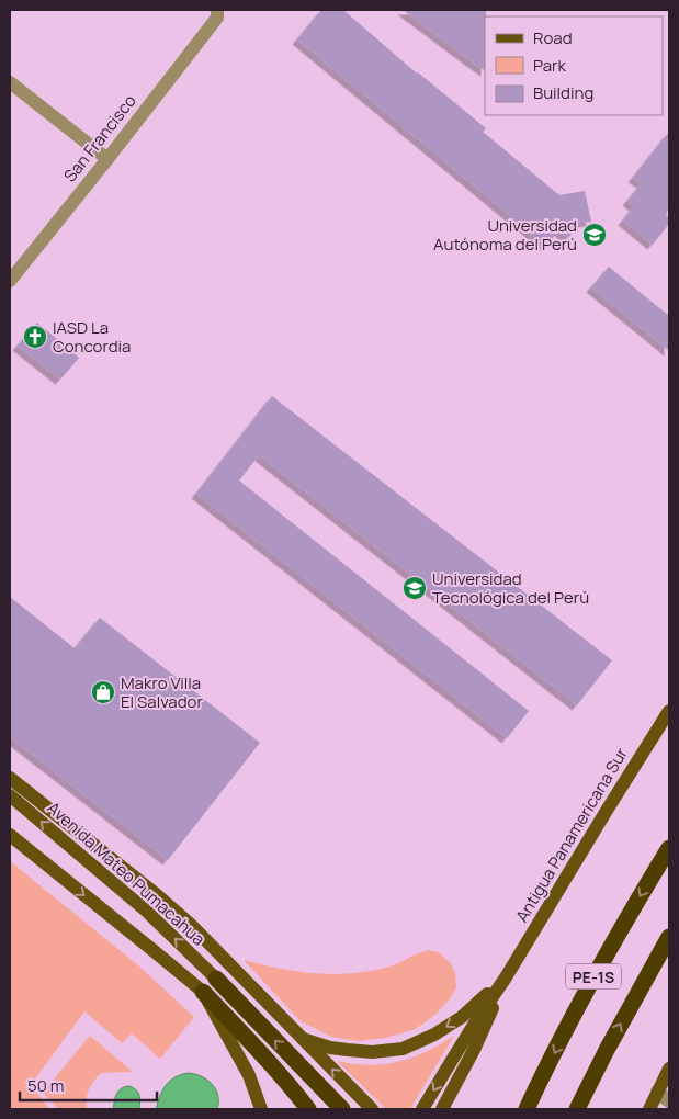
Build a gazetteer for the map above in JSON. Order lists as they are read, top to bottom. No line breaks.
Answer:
{"streets":{"highway":["PE-1S"],"main road":["Antigua Panamericana Sur","Avenida Mateo Pumacahua"],"street":["San Francisco"]},"places":{"school or university":["Universidad Autónoma del Perú","Universidad Tecnológica del Perú"],"church":["IASD La Concordia"],"shop":["Makro Villa El Salvador"]},"legend":["Road","Park","Building"],"scale_bar":"50 m"}
